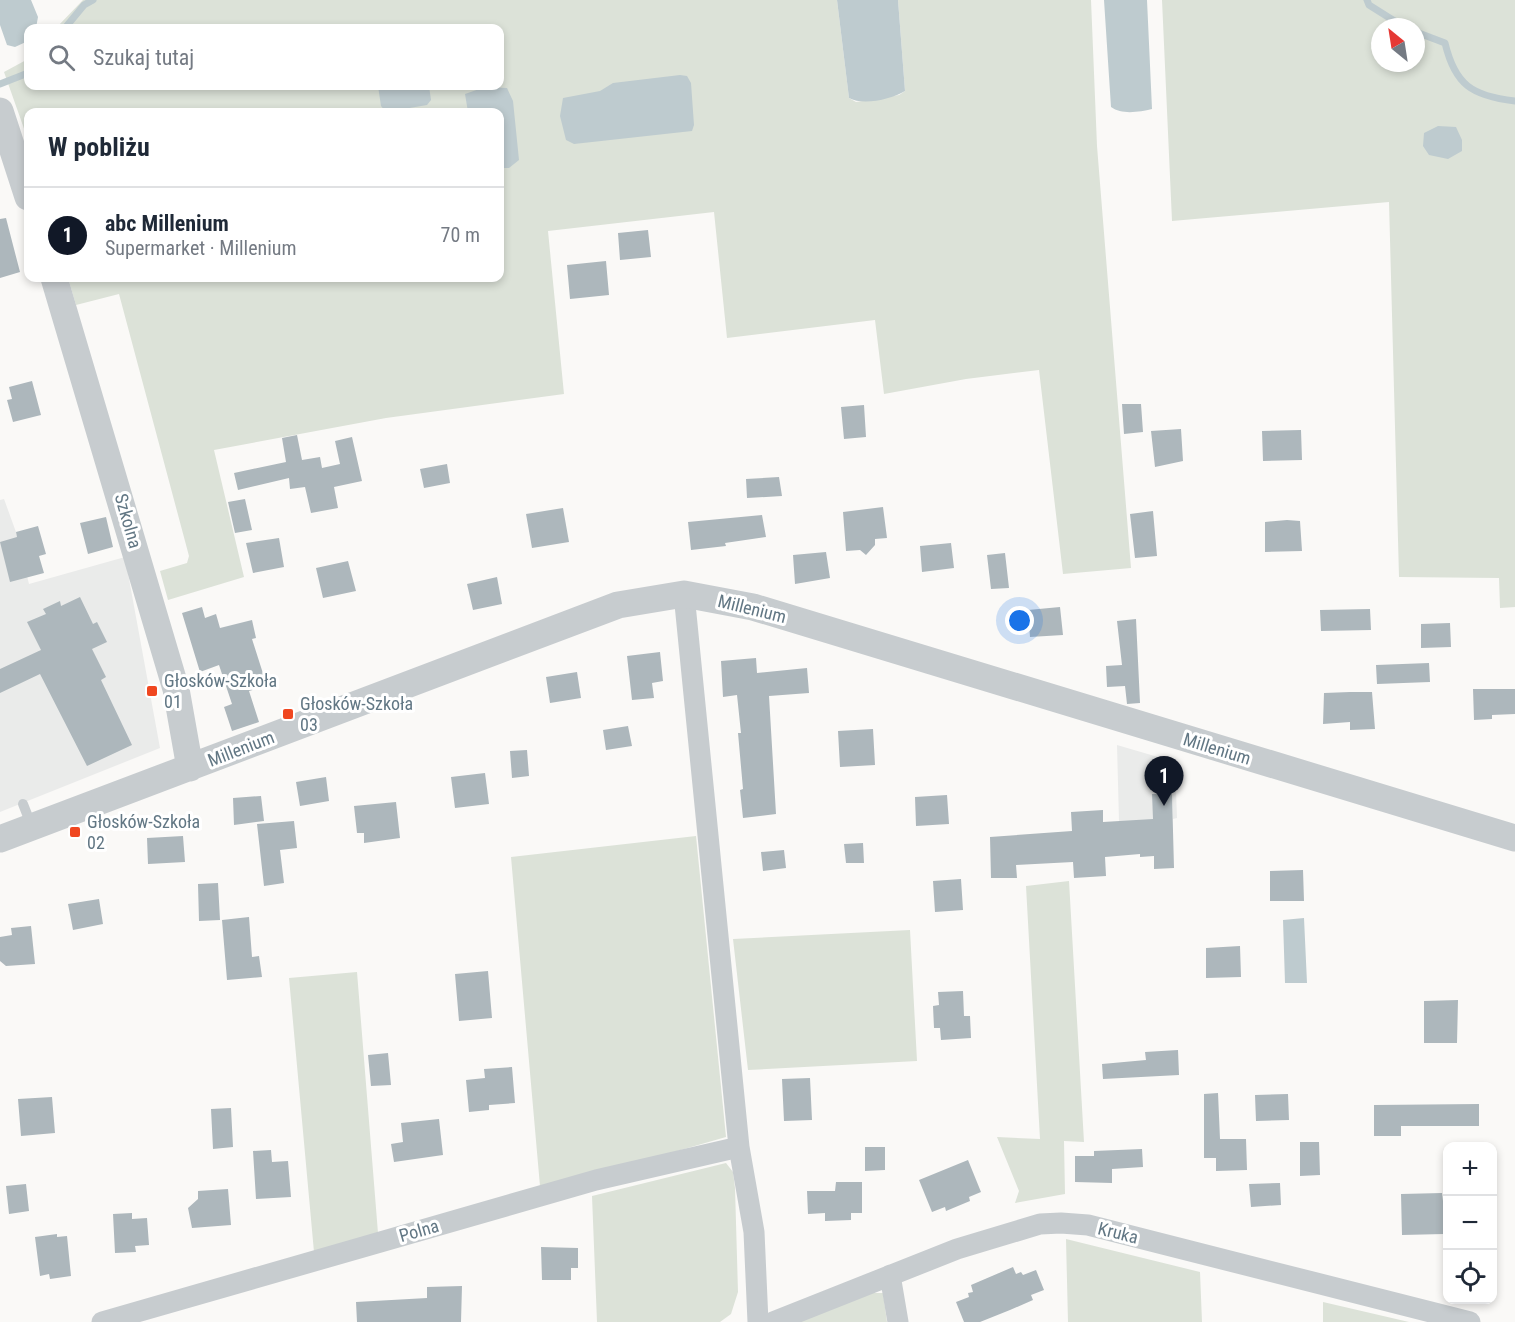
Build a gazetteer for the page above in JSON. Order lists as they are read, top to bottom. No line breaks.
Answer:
{"streets":{"street":["Szkolna","Millenium","Polna","Kruka"]},"crossings":[["Szkolna","Millenium"]],"places":{"transit":["Głosków-Szkoła 01","Głosków-Szkoła 03","Głosków-Szkoła 02"]},"north":"top left","page":{"search":"Szukaj tutaj","heading":"W pobliżu","list":[{"mark":"1","name":"abc Millenium","note":"Supermarket · Millenium","value":"70 m"}],"pins":"1","map_buttons":["+","−"]}}
